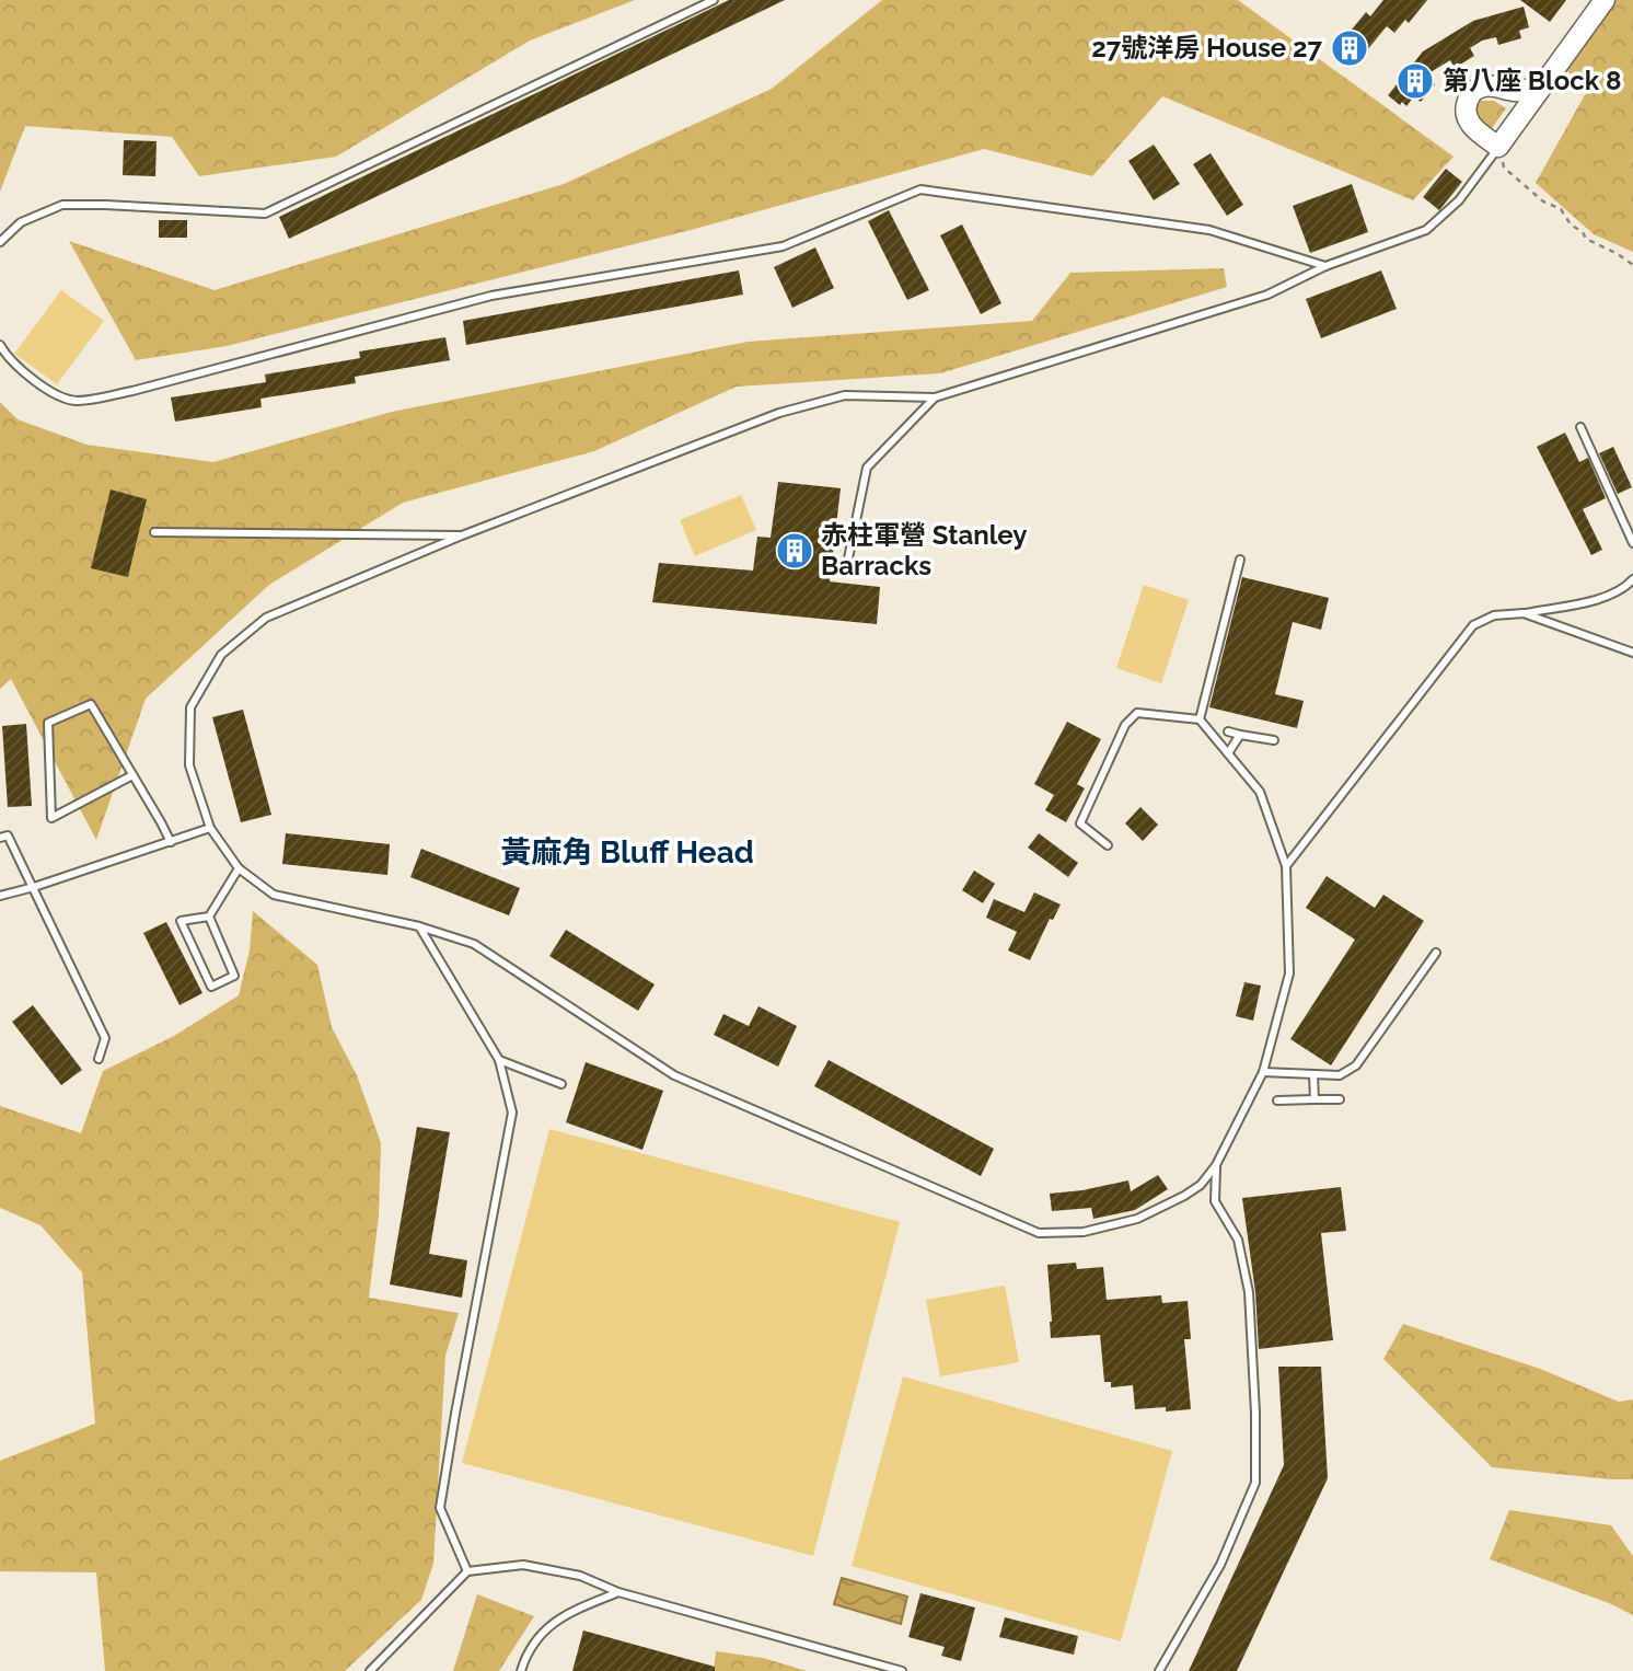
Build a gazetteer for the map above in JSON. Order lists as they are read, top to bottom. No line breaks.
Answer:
{"districts":["黃麻角 Bluff Head"],"places":{"building":["27號洋房 House 27","第八座 Block 8","赤柱軍營 Stanley Barracks"]}}
